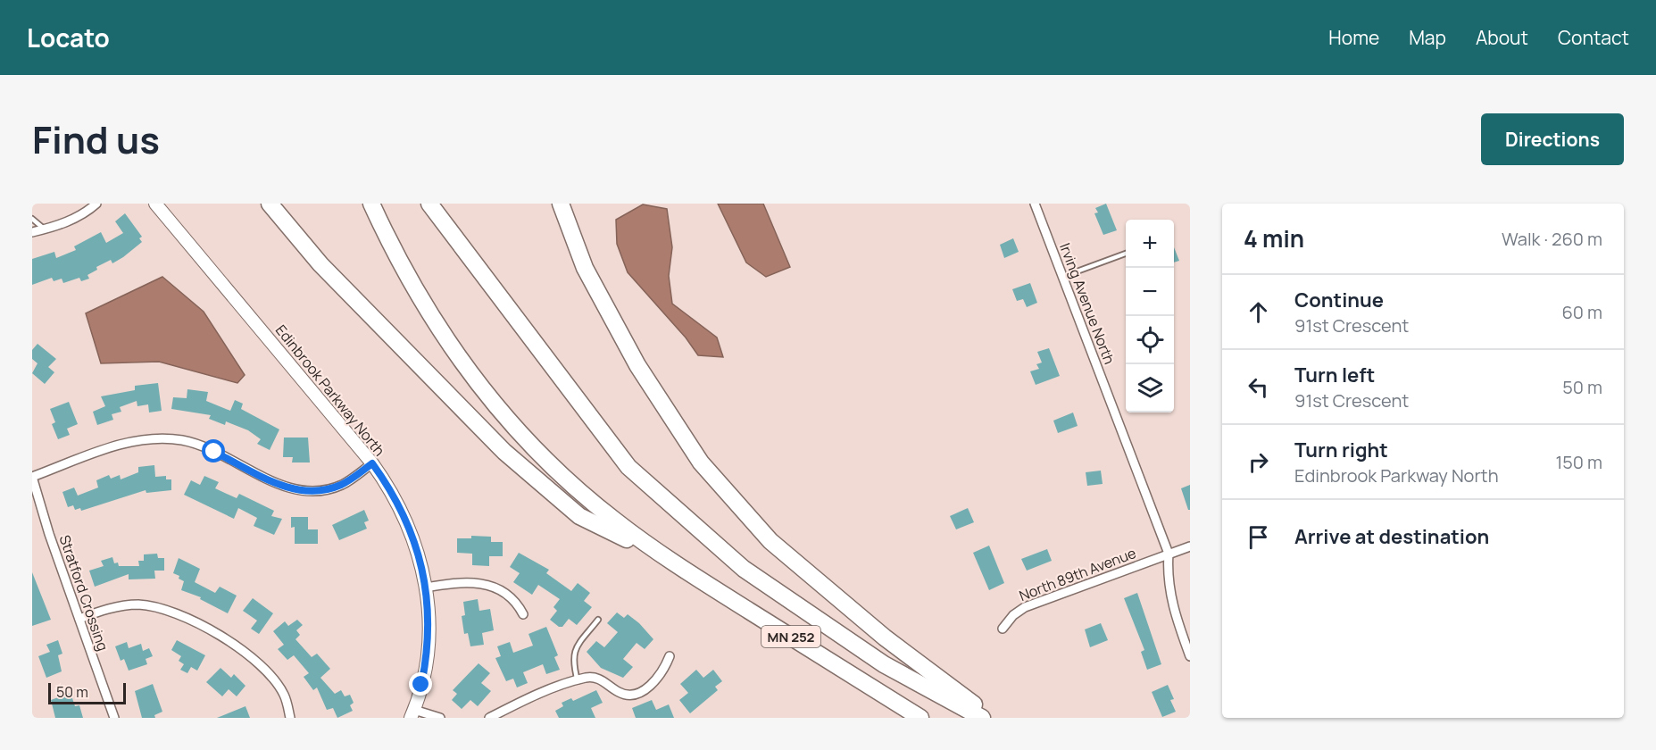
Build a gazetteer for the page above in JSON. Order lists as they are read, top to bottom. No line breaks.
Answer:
{"streets":{"highway":["MN 252"],"street":["Irving Avenue North","Edinbrook Parkway North","North 89th Avenue","Stratford Crossing"]},"crossings":[["Irving Avenue North","North 89th Avenue"]],"scale_bar":"50 m","page":{"header":"Locato","nav":["Home","Map","About","Contact"],"title":"Find us","buttons":"Directions","heading":["4 min","Walk · 260 m"],"map_buttons":["+","−"],"list":[["Continue","91st Crescent","60 m"],["Turn left","91st Crescent","50 m"],["Turn right","Edinbrook Parkway North","150 m"],"Arrive at destination"],"scale":"50 m"}}
